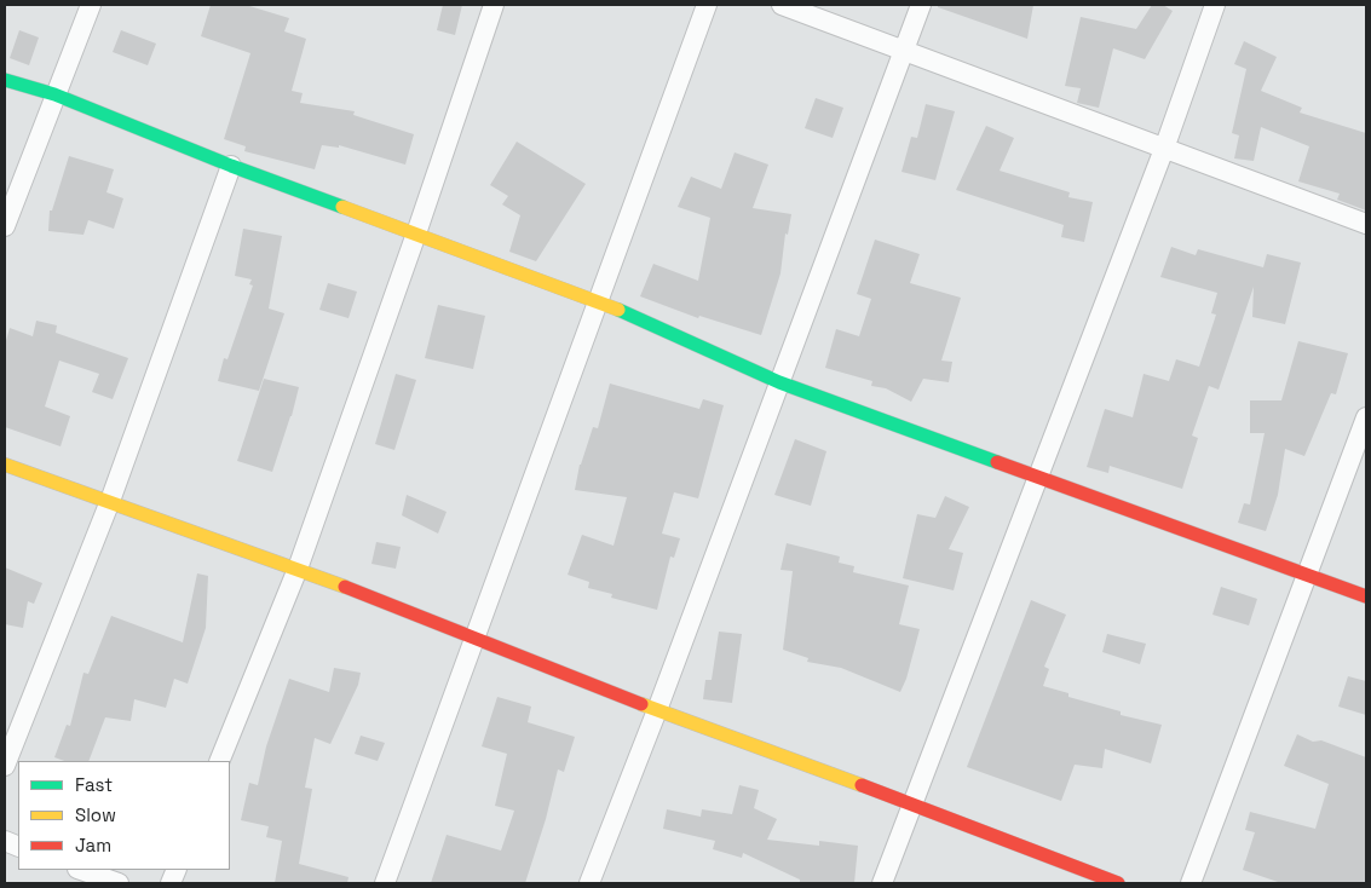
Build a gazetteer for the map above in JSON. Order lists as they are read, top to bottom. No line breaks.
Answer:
{"legend":["Fast","Slow","Jam"]}
